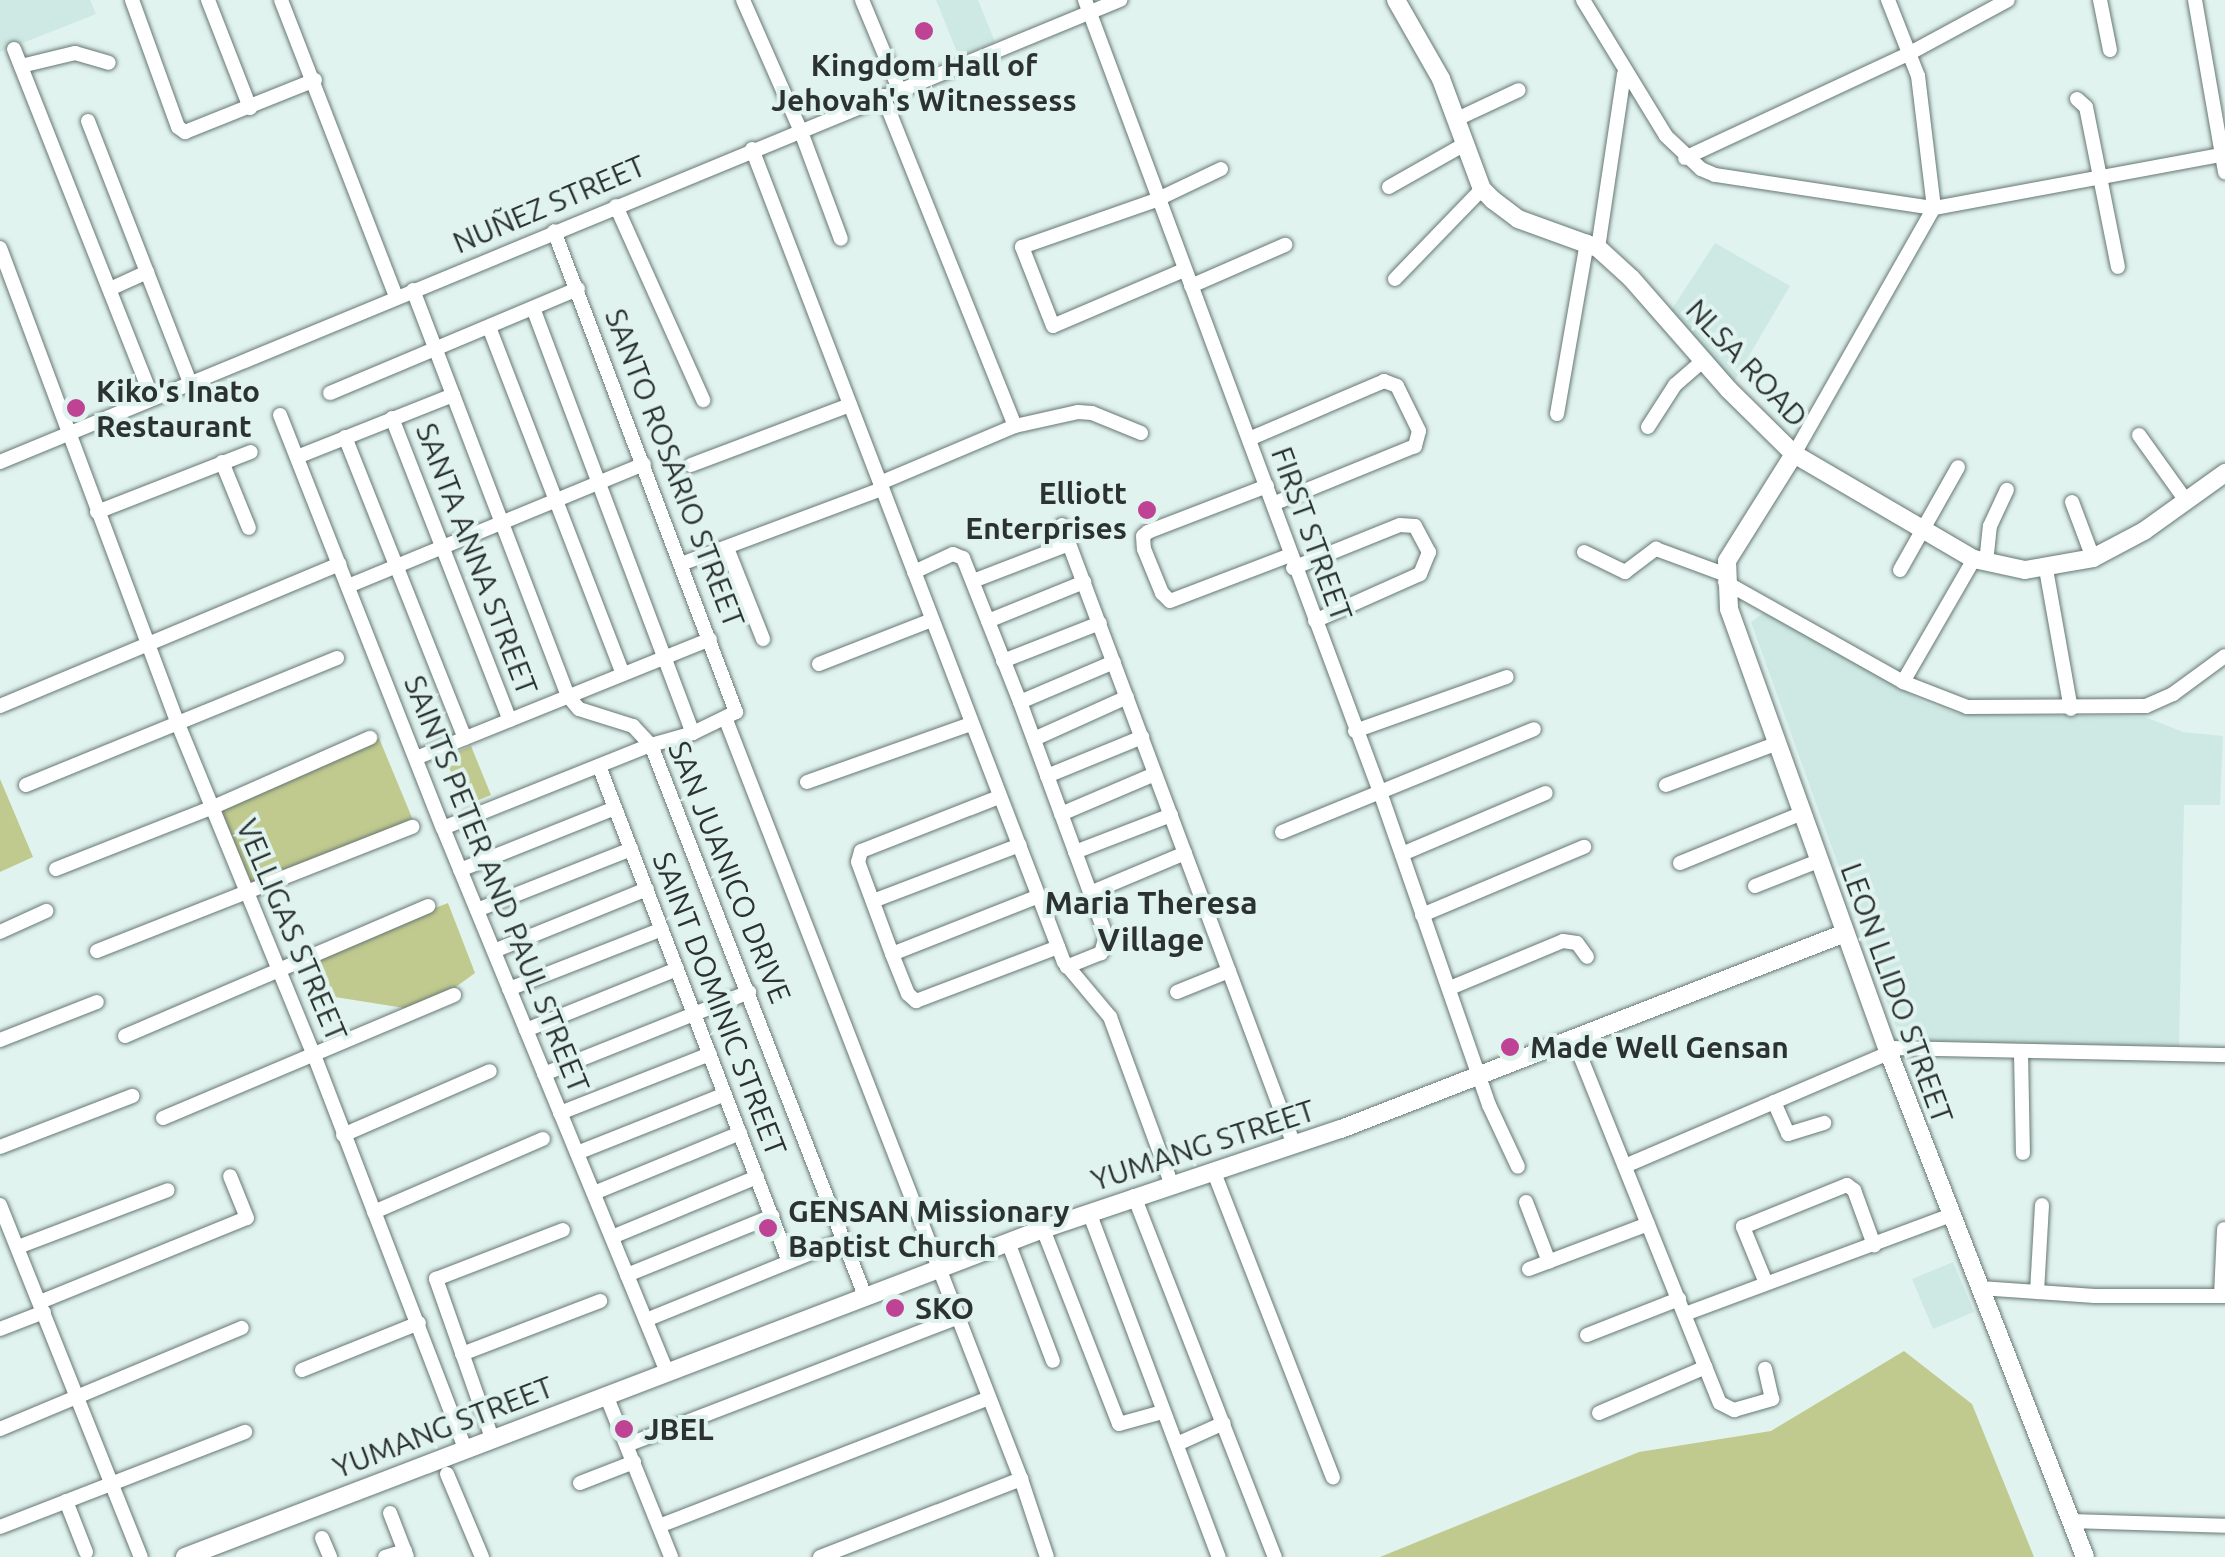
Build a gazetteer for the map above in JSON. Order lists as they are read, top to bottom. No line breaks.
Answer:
{"streets":{"main road":["NLSA ROAD","LEON LLIDO STREET","YUMANG STREET"],"street":["NUÑEZ STREET","SANTO ROSARIO STREET","FIRST STREET","SANTA ANNA STREET","SAN JUANICO DRIVE","SAINTS PETER AND PAUL STREET","VELLIGAS STREET","SAINT DOMINIC STREET"]},"crossings":[["NUÑEZ STREET","SANTO ROSARIO STREET"],["NUÑEZ STREET","FIRST STREET"],["NUÑEZ STREET","VELLIGAS STREET"],["FIRST STREET","YUMANG STREET"],["SAN JUANICO DRIVE","YUMANG STREET"],["SAINTS PETER AND PAUL STREET","YUMANG STREET"],["VELLIGAS STREET","YUMANG STREET"],["LEON LLIDO STREET","YUMANG STREET"]],"districts":["Maria Theresa Village"],"places":["Kingdom Hall of Jehovah's Witnessess","Kiko's Inato Restaurant","Elliott Enterprises","Made Well Gensan","GENSAN Missionary Baptist Church","SKO","JBEL"]}
